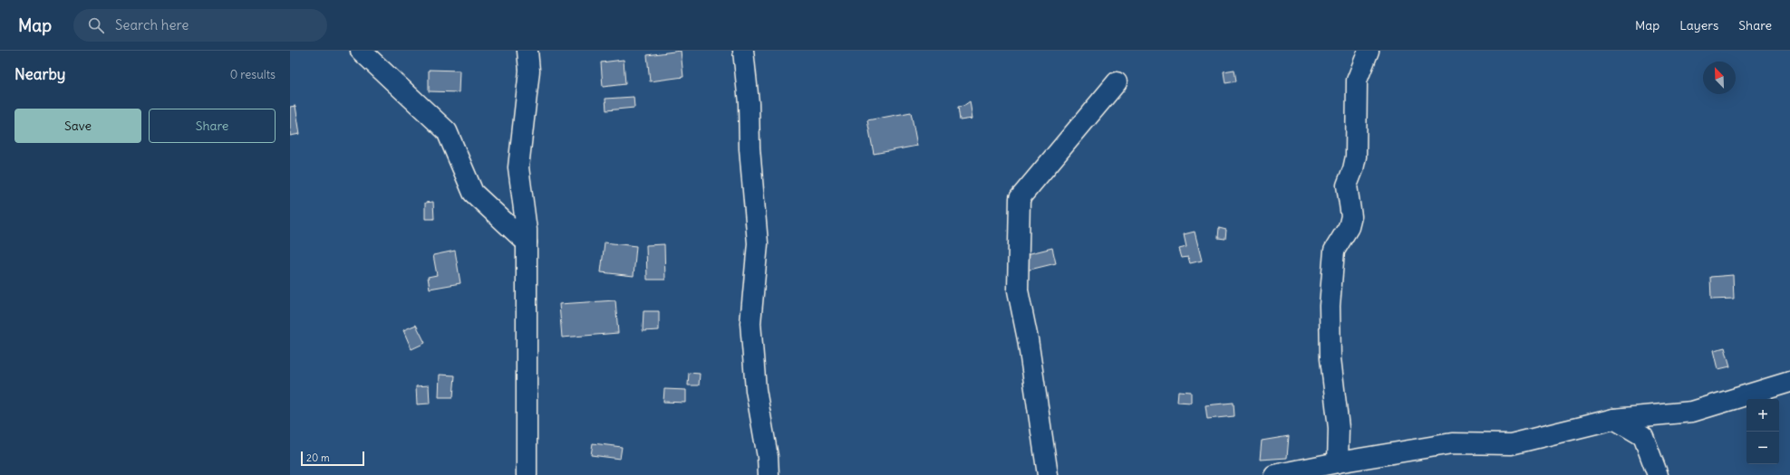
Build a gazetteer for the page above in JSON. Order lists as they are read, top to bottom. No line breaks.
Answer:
{"scale_bar":"20 m","north":"top left","page":{"header":"Map","search":"Search here","nav":["Map","Layers","Share"],"heading":["Nearby","0 results"],"buttons":["Save","Share"],"map_buttons":["+","−"],"scale":"20 m"}}
